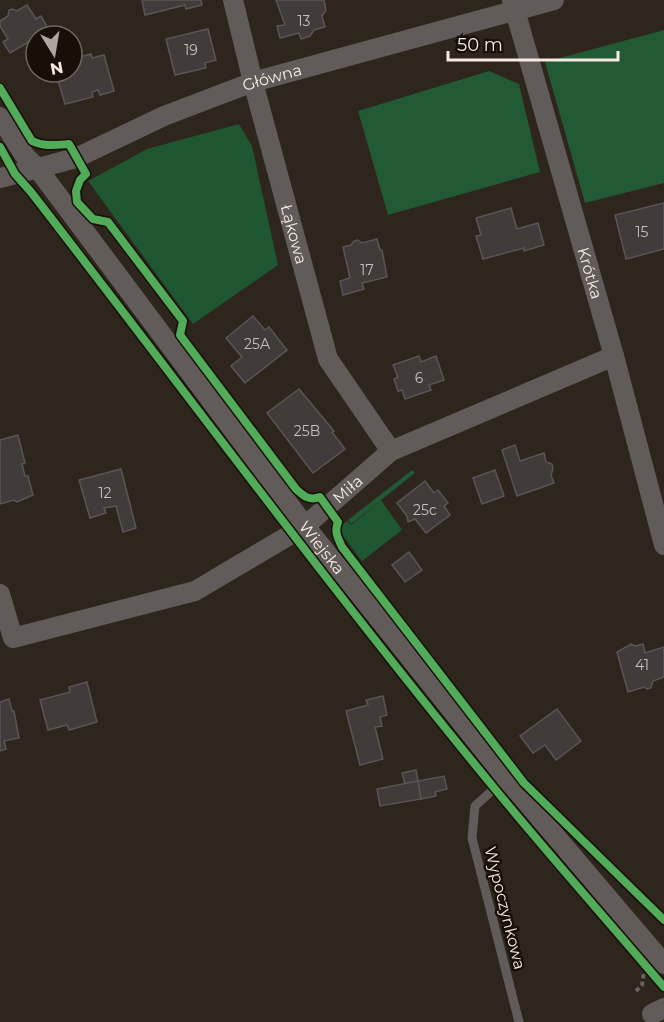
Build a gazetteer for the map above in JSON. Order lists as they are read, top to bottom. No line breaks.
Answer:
{"streets":{"street":["Główna","Łąkowa","Krótka","Miła","Wiejska"],"lane":["Wypoczynkowa"]},"crossings":[["Główna","Łąkowa"],["Główna","Krótka"],["Główna","Wiejska"],["Łąkowa","Miła"],["Krótka","Miła"],["Miła","Wiejska"],["Wiejska","Wypoczynkowa"]],"house_numbers":["13","19","15","17","25A","6","25B","12","25c","41"],"scale_bar":"50 m","north":"bottom"}
